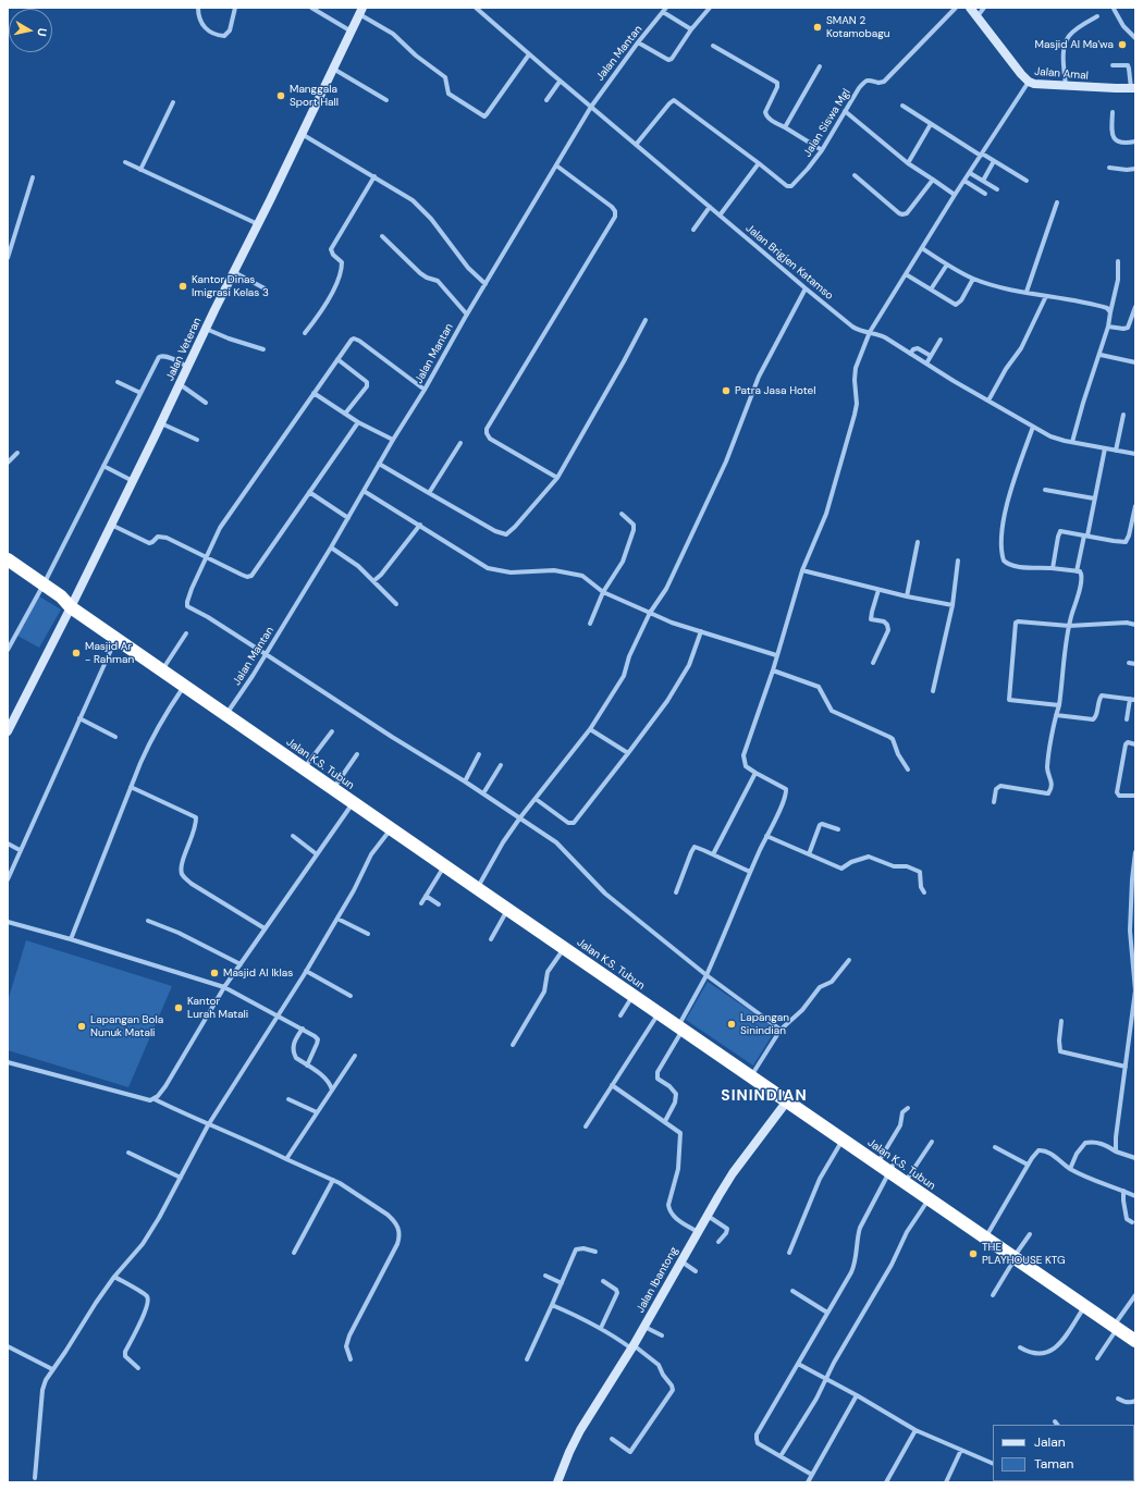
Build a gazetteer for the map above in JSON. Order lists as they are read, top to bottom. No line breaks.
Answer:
{"streets":{"highway":["Jalan K.S. Tubun"],"street":["Jalan Mantan","Jalan Amal","Jalan Siswa Mgl","Jalan Brigjen Katamso","Jalan Veteran","Jalan Ibantong"]},"crossings":[["Jalan Mantan","Jalan Brigjen Katamso"],["Jalan Mantan","Jalan K.S. Tubun"],["Jalan Veteran","Jalan K.S. Tubun"],["Jalan K.S. Tubun","Jalan Ibantong"]],"districts":["SININDIAN"],"places":["SMAN 2 Kotamobagu","Masjid Al Ma'wa","Manggala Sport Hall","Kantor Dinas Imigrasi Kelas 3","Patra Jasa Hotel","Masjid Ar - Rahman","Masjid Al Iklas","Kantor Lurah Matali","Lapangan Sinindian","Lapangan Bola Nunuk Matali","THE PLAYHOUSE KTG"],"legend":["Jalan","Taman"],"north":"right"}
